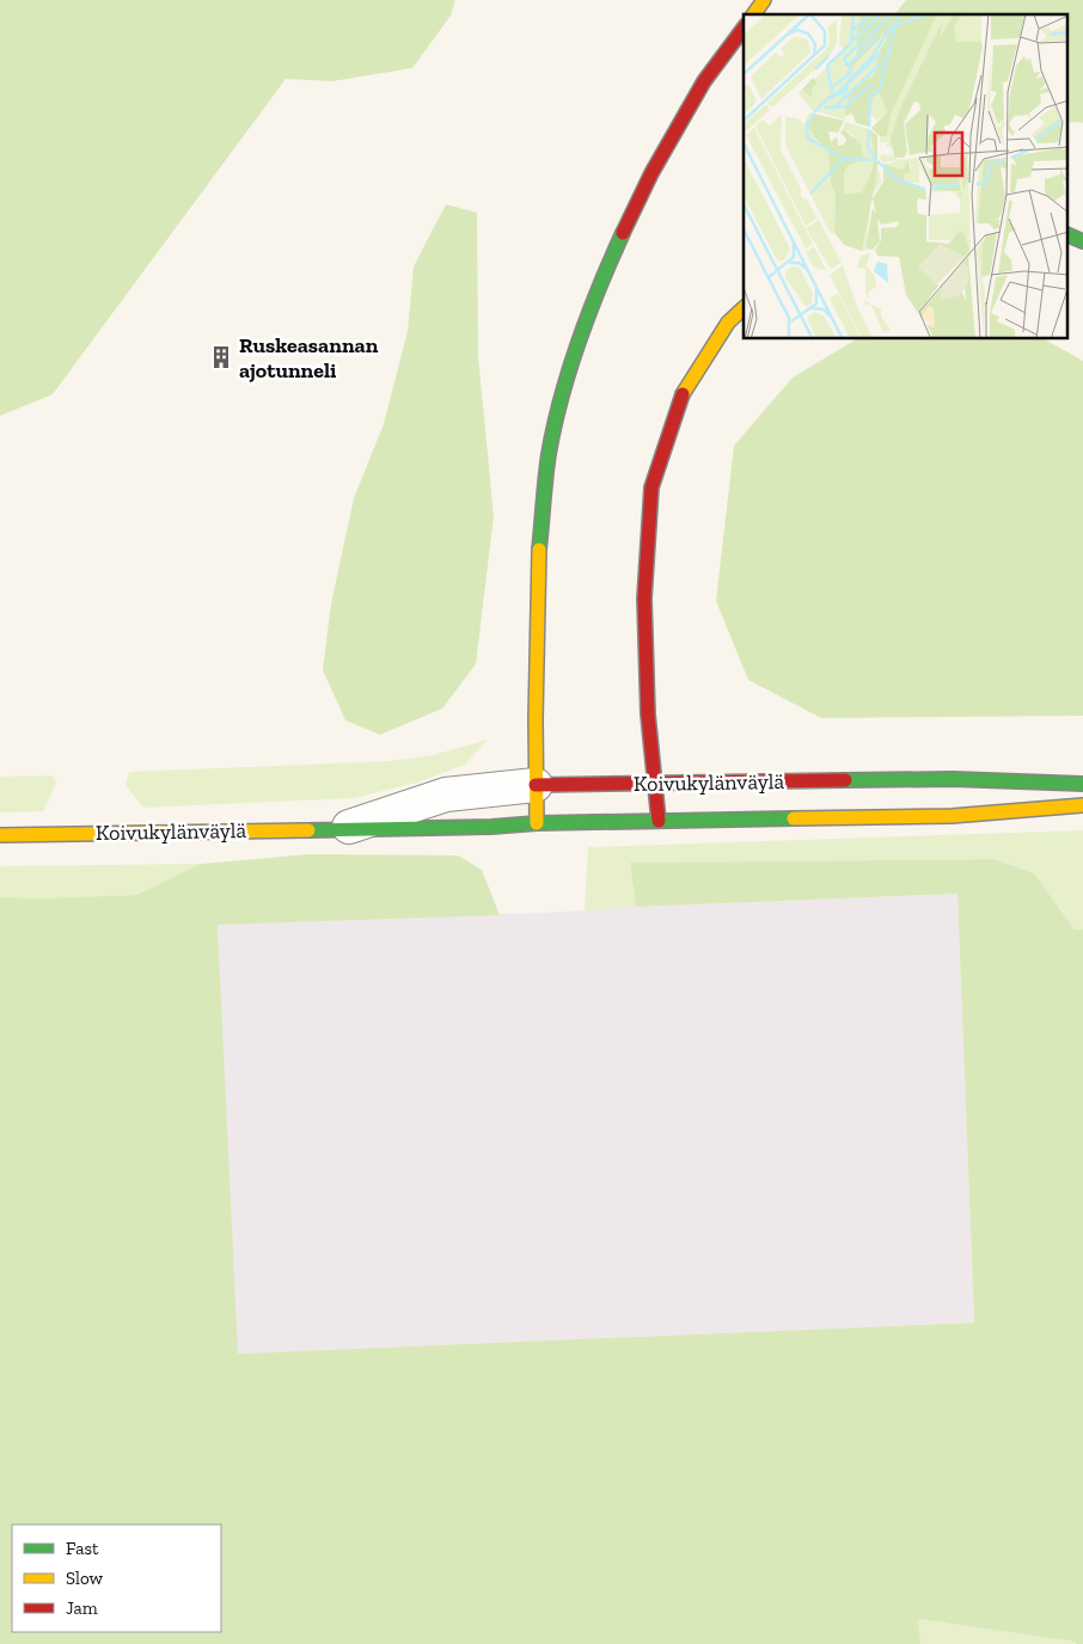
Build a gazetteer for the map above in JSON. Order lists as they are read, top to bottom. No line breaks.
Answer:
{"streets":{"main road":["Koivukylänväylä"]},"places":{"building":["Ruskeasannan ajotunneli"]},"legend":["Fast","Slow","Jam"]}
